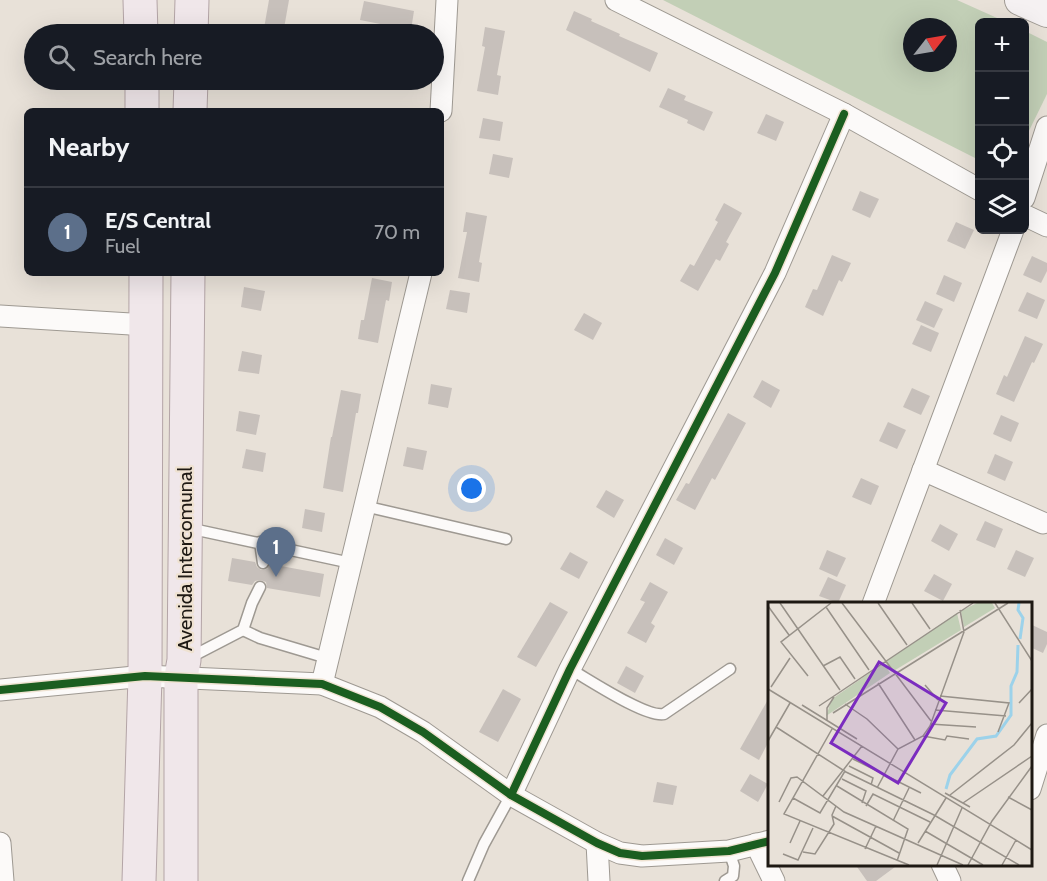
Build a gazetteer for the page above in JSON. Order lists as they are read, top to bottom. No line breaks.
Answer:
{"streets":{"main road":["Avenida Intercomunal"]},"north":"top right","page":{"map_buttons":["+","−"],"search":"Search here","heading":"Nearby","list":[{"mark":"1","name":"E/S Central","note":"Fuel","value":"70 m"}],"pins":"1"}}
